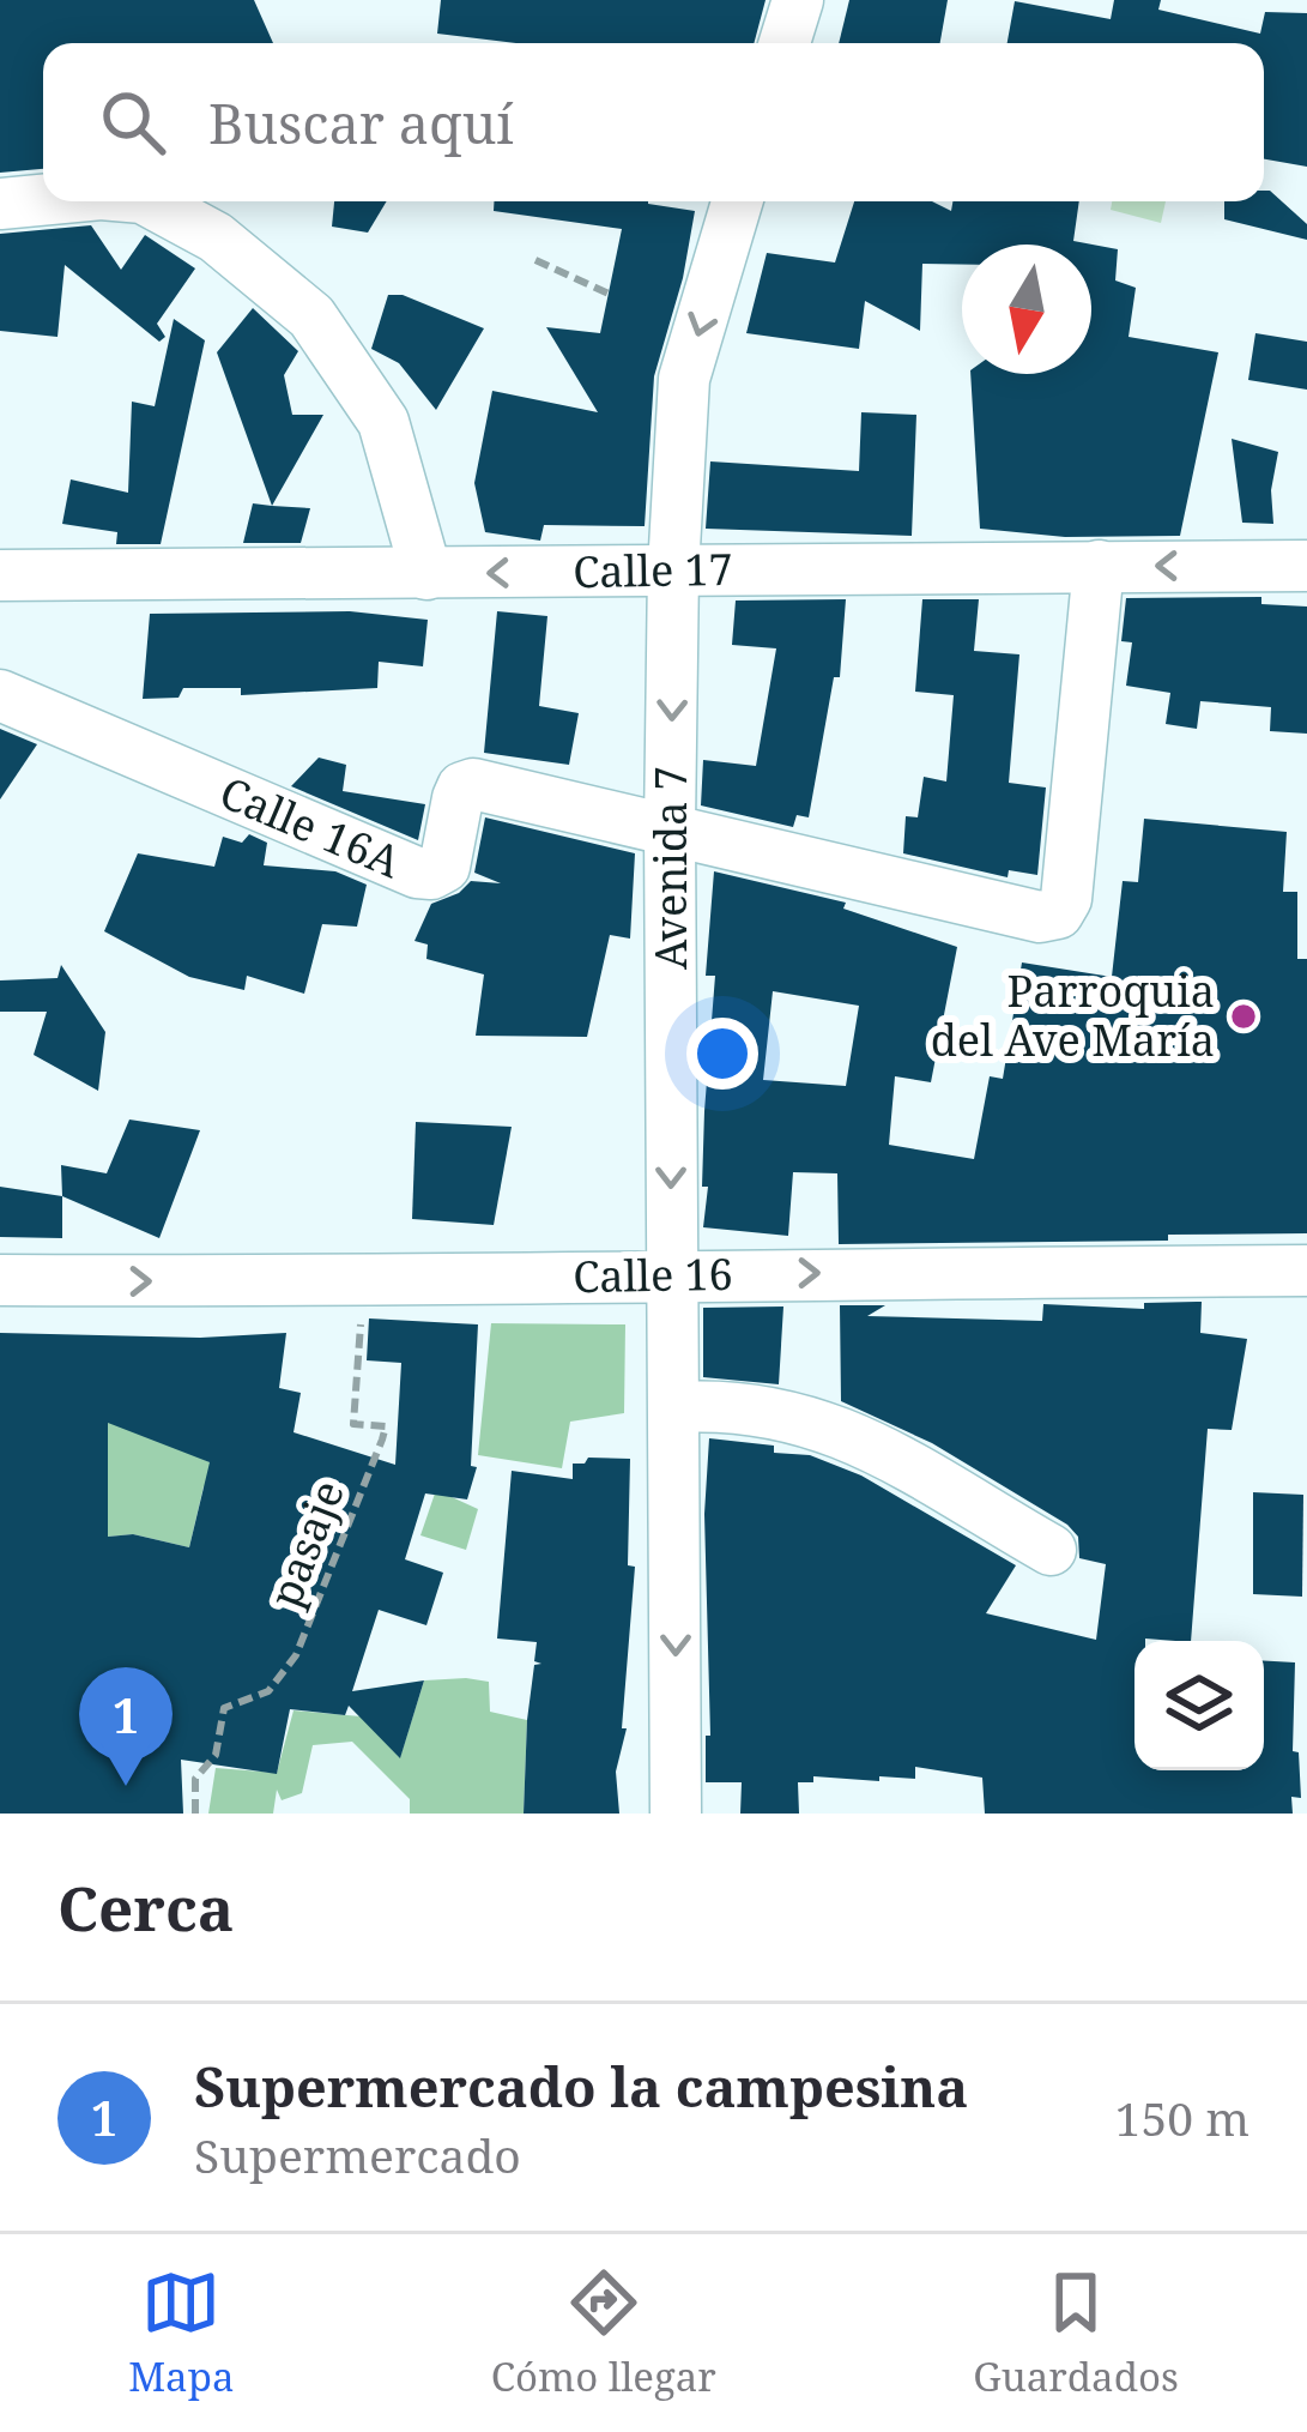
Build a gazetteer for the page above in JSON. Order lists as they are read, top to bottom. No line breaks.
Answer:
{"streets":{"street":["Calle 17","Calle 16A","Avenida 7","Calle 16"],"path":["pasaje"]},"crossings":[["Calle 17","Calle 16A"],["Calle 17","Avenida 7"],["Calle 16A","Avenida 7"],["Avenida 7","Calle 16"],["Calle 16","pasaje"]],"one_way":["Avenida 7"],"places":["Parroquia del Ave María"],"north":"bottom","page":{"search":"Buscar aquí","pins":"1","heading":"Cerca","list":[{"mark":"1","name":"Supermercado la campesina","note":"Supermercado","value":"150 m"}],"nav":["Mapa","Cómo llegar","Guardados"]}}
